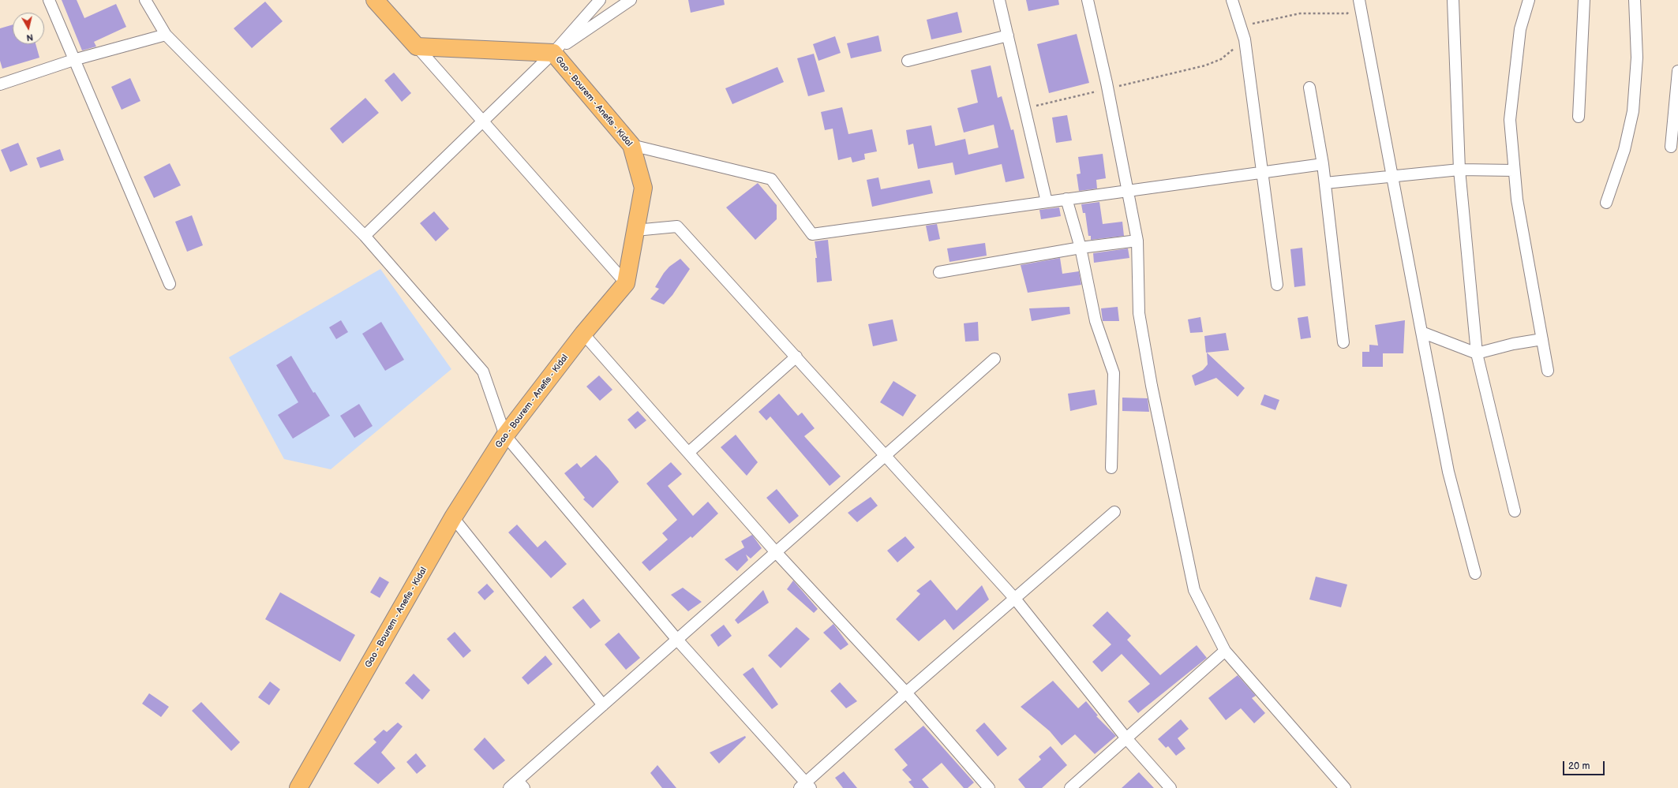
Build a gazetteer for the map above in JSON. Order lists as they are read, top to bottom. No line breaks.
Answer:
{"streets":{"main road":["Gao - Bourem - Anefis - Kidal"]},"scale_bar":"20 m","north":"bottom"}
